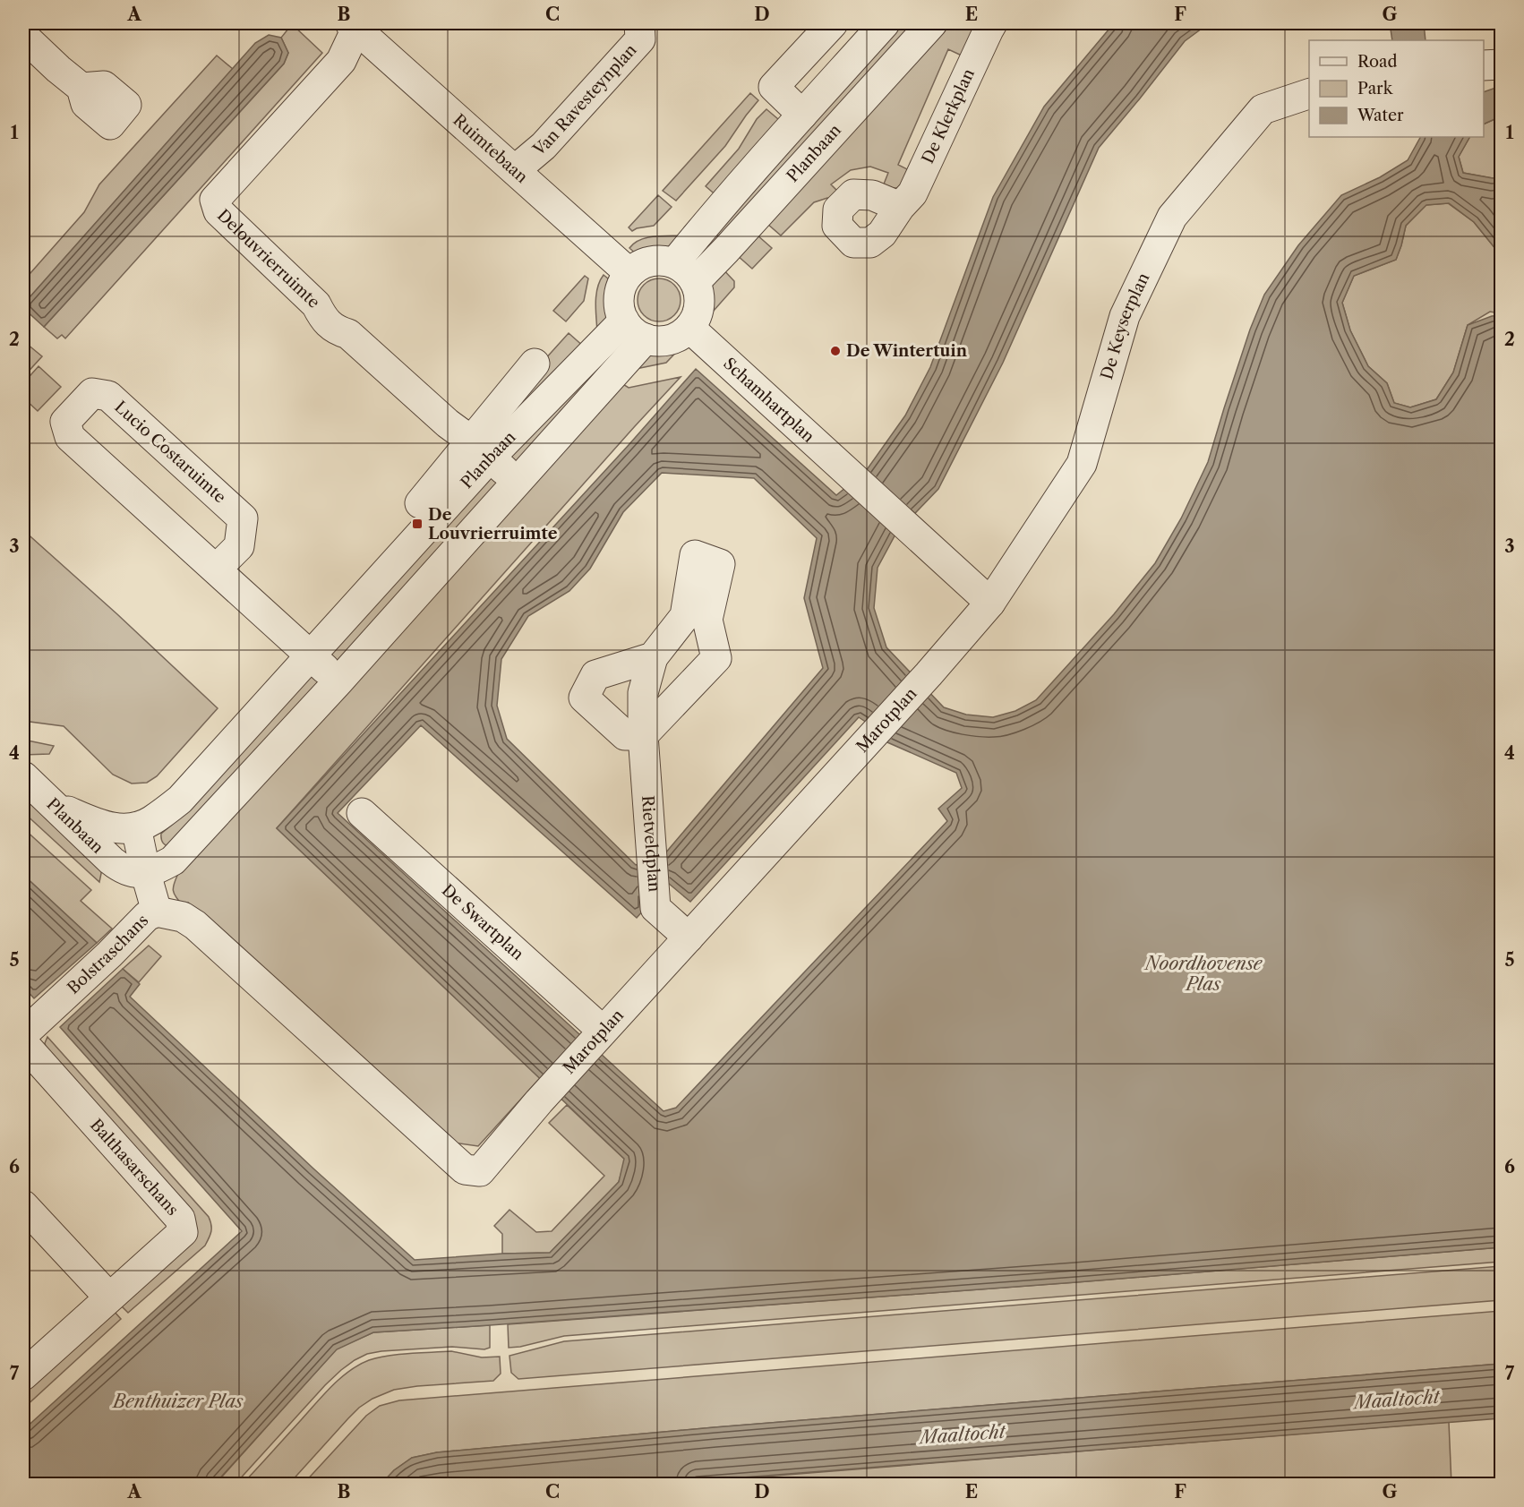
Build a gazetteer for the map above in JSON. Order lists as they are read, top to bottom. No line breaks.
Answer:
{"streets":{"street":["Van Ravesteynplan","De Klerkplan","Ruimtebaan","Planbaan","Delouvrierruimte","De Keyserplan","Schamhartplan","Lucio Costaruimte","Marotplan","Rietveldplan","De Swartplan","Bolstraschans","Balthasarschans"]},"crossings":[["Van Ravesteynplan","Ruimtebaan"],["Ruimtebaan","Planbaan"],["Ruimtebaan","Delouvrierruimte"],["Ruimtebaan","Schamhartplan"],["Planbaan","Delouvrierruimte"],["Planbaan","Schamhartplan"],["Planbaan","Lucio Costaruimte"],["Planbaan","Bolstraschans"],["De Keyserplan","Schamhartplan"],["De Keyserplan","Marotplan"],["Schamhartplan","Marotplan"],["Marotplan","Rietveldplan"],["Marotplan","De Swartplan"],["Marotplan","Bolstraschans"]],"water":["Noordhovense Plas","Maaltocht","Benthuizer Plas"],"places":{"other":["De Wintertuin"],"transit":["De Louvrierruimte"]},"legend":["Road","Park","Water"],"grid":{"columns":["A","B","C","D","E","F","G"],"rows":["1","2","3","4","5","6","7"]}}
